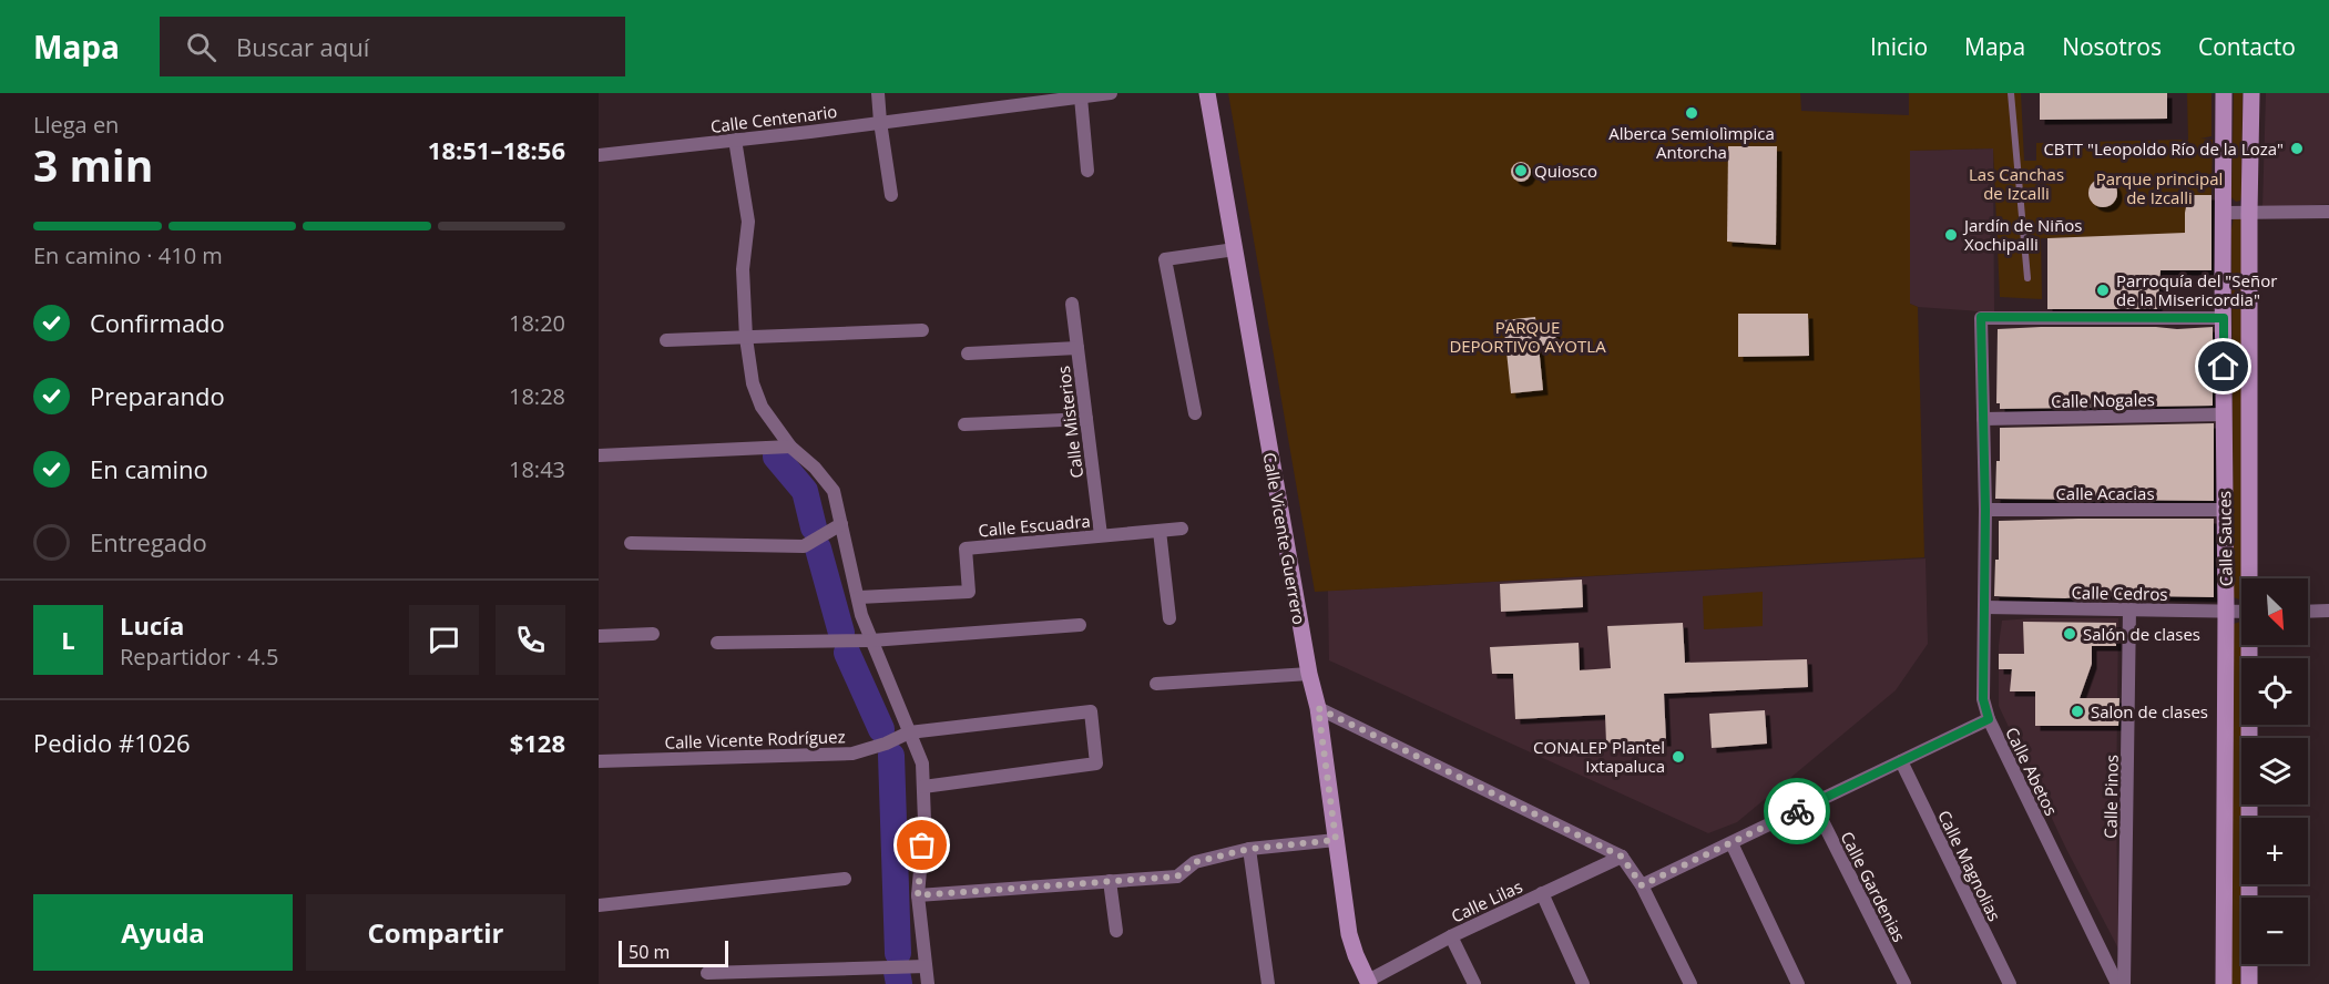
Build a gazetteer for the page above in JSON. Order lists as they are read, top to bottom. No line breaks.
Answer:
{"streets":{"street":["Calle Centenario","Calle Nogales","Calle Misterios","Calle Acacias","Calle Escuadra","Calle Vicente Guerrero","Calle Sauces","Calle Cedros","Calle Vicente Rodríguez","Calle Abetos","Calle Pinos","Calle Magnolias","Calle Gardenias","Calle Lilas"]},"crossings":[["Calle Nogales","Calle Sauces"],["Calle Nogales","Calle Abetos"],["Calle Misterios","Calle Escuadra"],["Calle Acacias","Calle Sauces"],["Calle Acacias","Calle Abetos"],["Calle Vicente Guerrero","Calle Lilas"],["Calle Sauces","Calle Cedros"],["Calle Sauces","Calle Abetos"],["Calle Cedros","Calle Abetos"],["Calle Cedros","Calle Pinos"]],"parks":["Las Canchas de Izcalli","Parque principal de Izcalli","PARQUE DEPORTIVO AYOTLA"],"places":["Alberca Semiolìmpica Antorcha","CBTT \"Leopoldo Río de la Loza\"","Quiosco","Jardín de Niños Xochipalli","Parroquía del \"Señor de la Misericordia\"","Salón de clases","Salon de clases","CONALEP Plantel Ixtapaluca"],"scale_bar":"50 m","north":"bottom right","page":{"header":"Mapa","search":"Buscar aquí","nav":["Inicio","Mapa","Nosotros","Contacto"],"heading":["3 min","Llega en","18:51–18:56"],"panel":["Lucía","Repartidor · 4.5","Pedido #1026","$128"],"bar":"En camino · 410 m","list":[["Confirmado","18:20"],["Preparando","18:28"],["En camino","18:43"],"Entregado"],"map_buttons":["+","−"],"round":"L","buttons":["Ayuda","Compartir"],"scale":"50 m"}}
